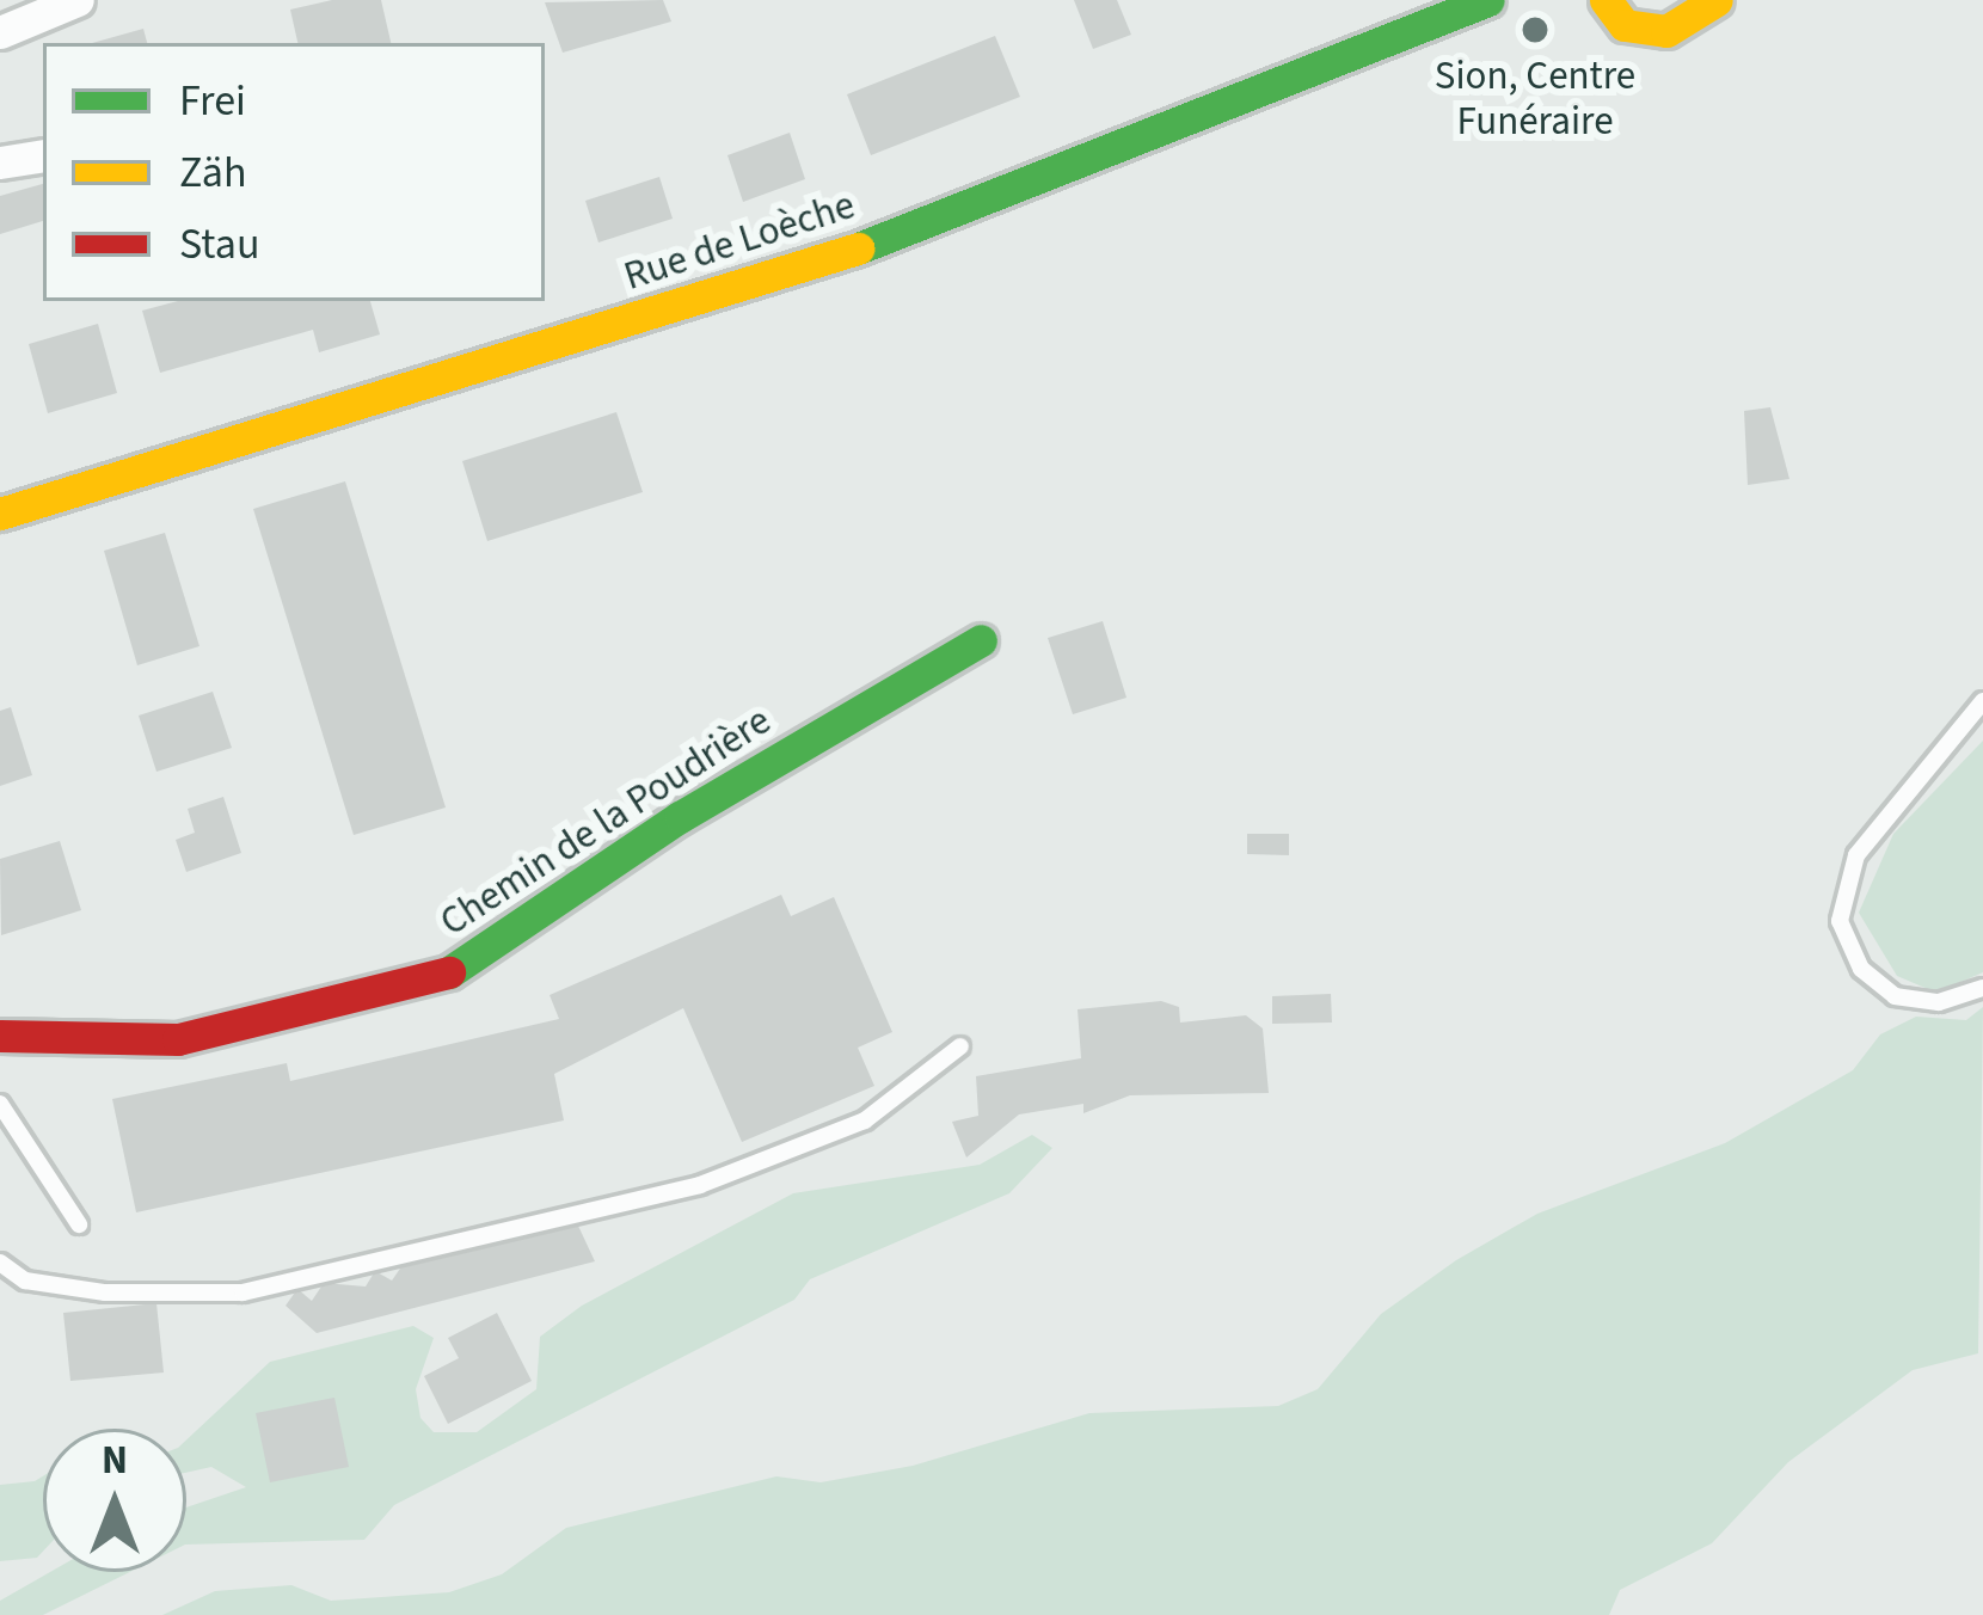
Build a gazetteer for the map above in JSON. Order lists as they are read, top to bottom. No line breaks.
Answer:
{"streets":{"street":["Rue de Loèche","Chemin de la Poudrière"]},"places":["Sion, Centre Funéraire"],"legend":["Frei","Zäh","Stau"],"north":"top"}
